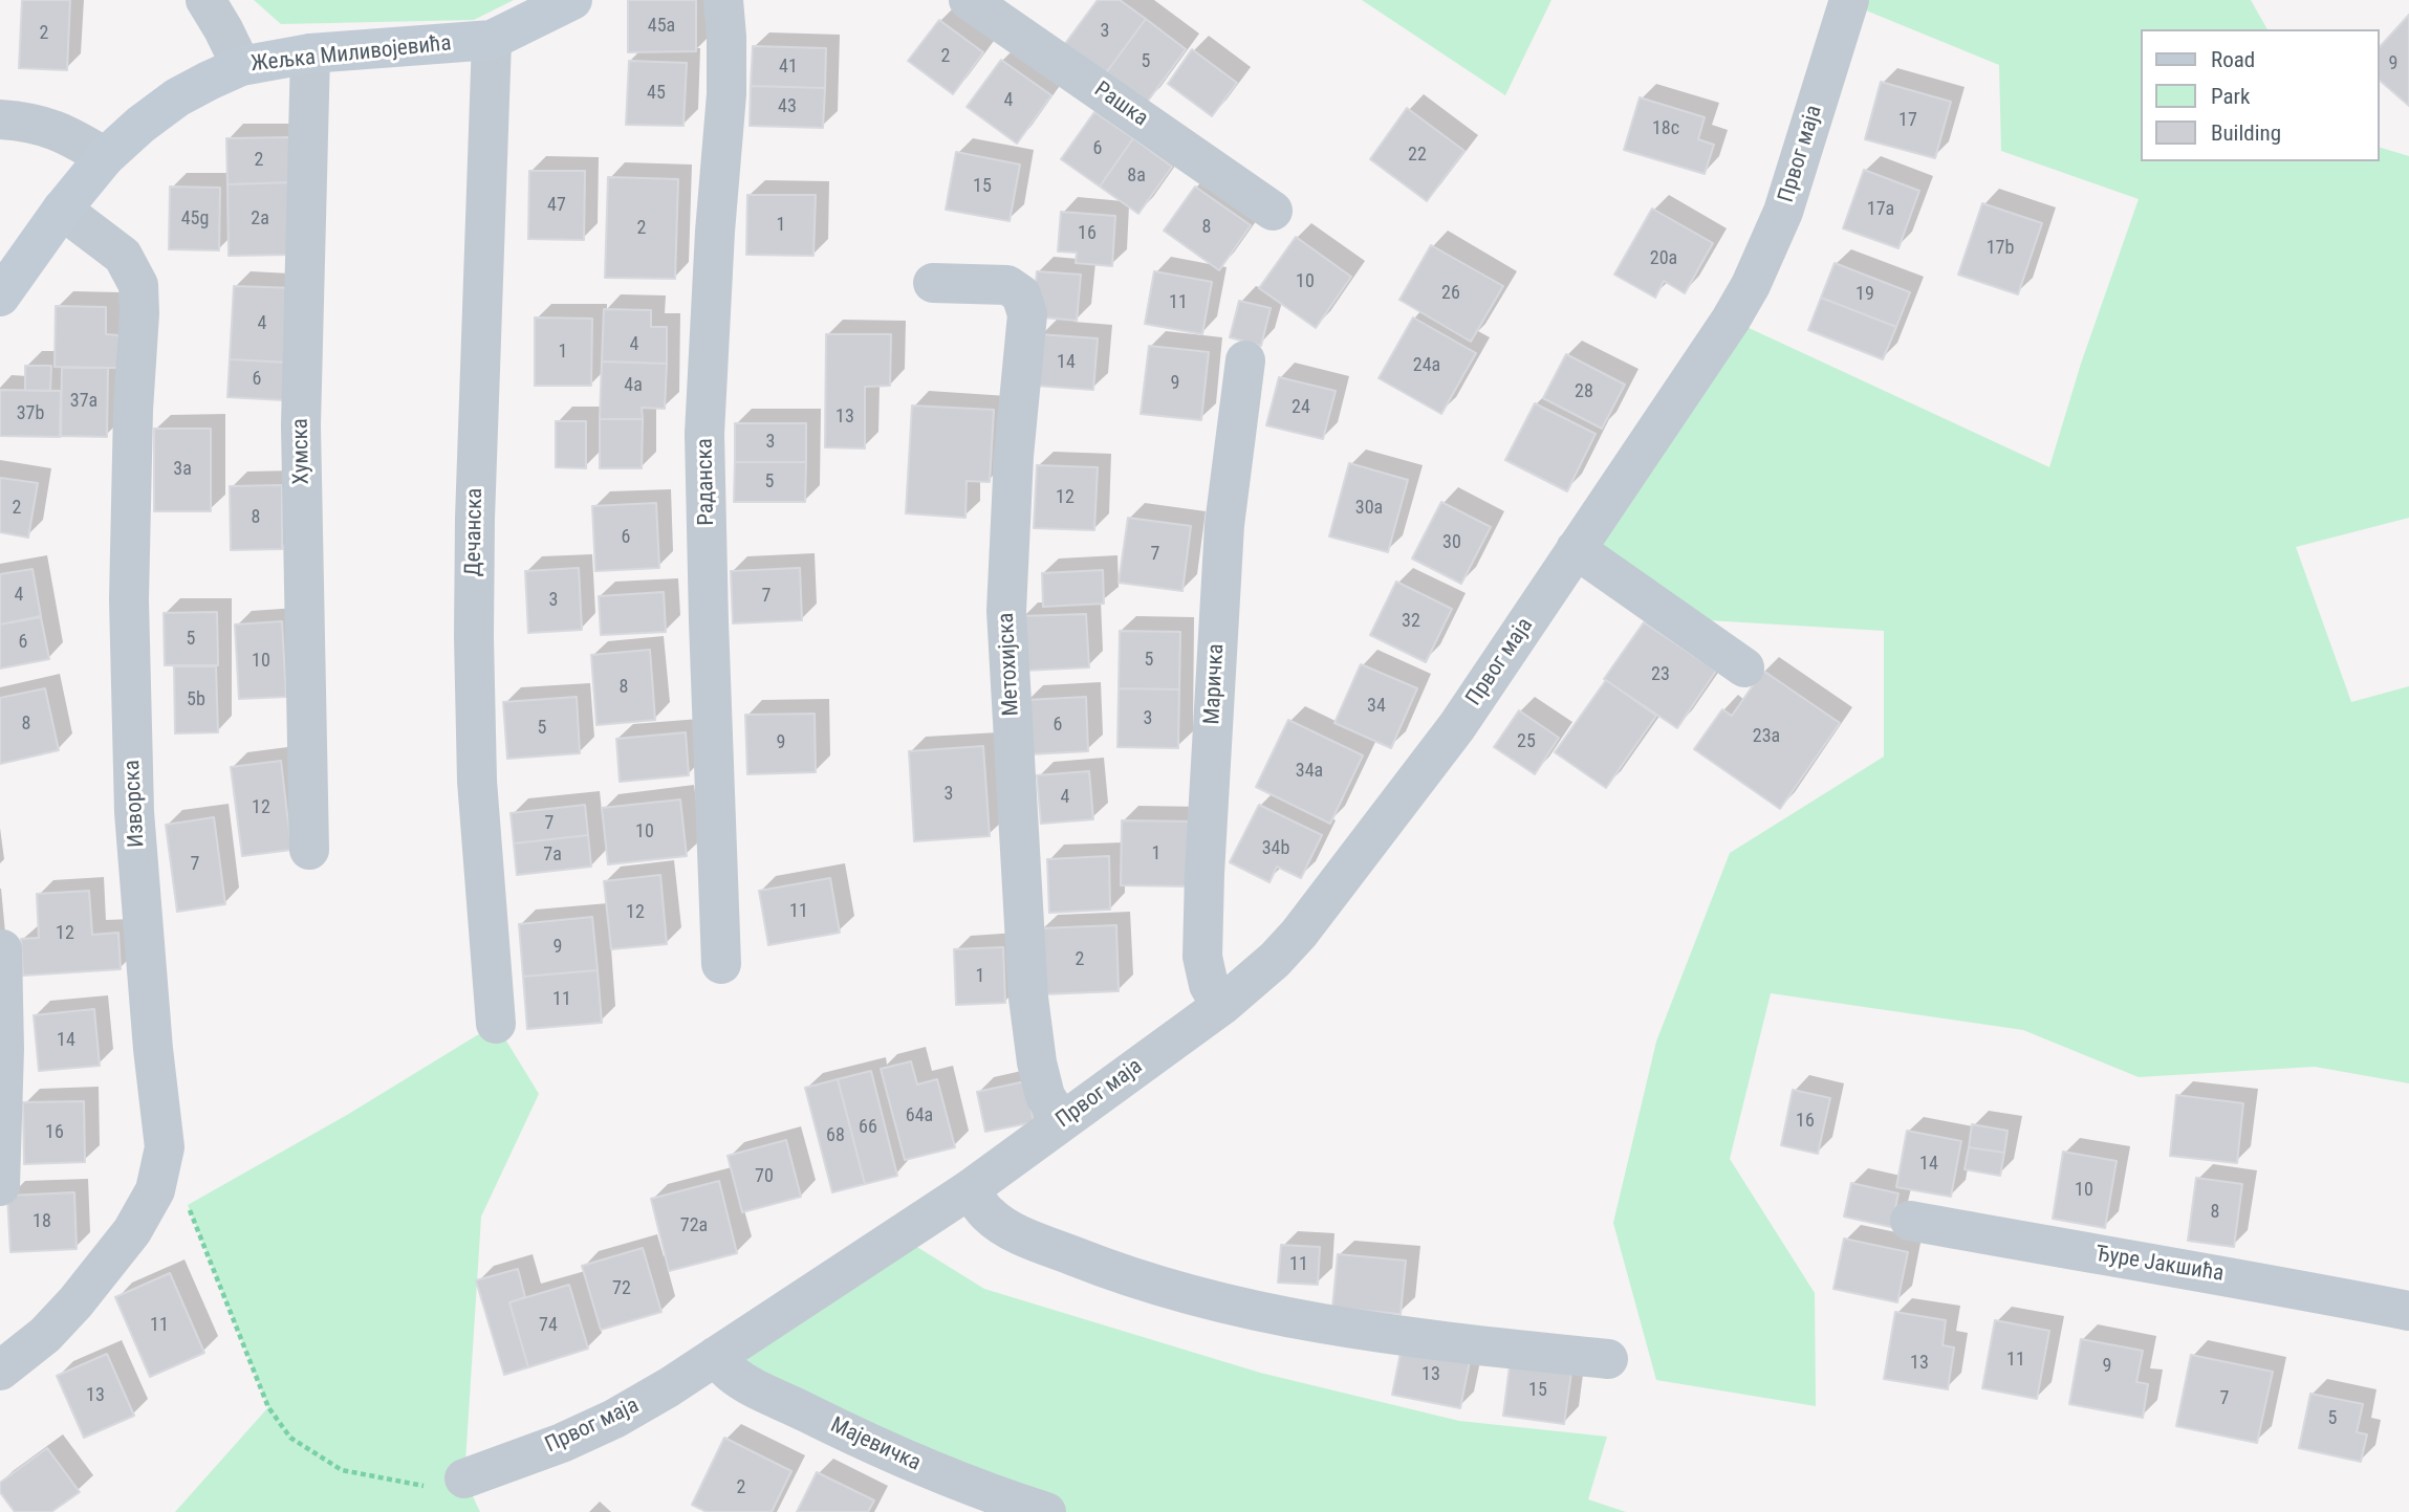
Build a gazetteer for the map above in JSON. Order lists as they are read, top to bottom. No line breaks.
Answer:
{"streets":{"street":["Жељка Миливојевића","Рашка","Првог маја","Хумска","Раданска","Дечанска","Метохијска","Маричка","Изворска","Ђуре Јакшића","Мајевичка"]},"crossings":[["Жељка Миливојевића","Хумска"],["Жељка Миливојевића","Дечанска"],["Жељка Миливојевића","Изворска"],["Првог маја","Метохијска"],["Првог маја","Маричка"],["Првог маја","Мајевичка"]],"house_numbers":["45a","3","2","2","5","9","41","45","4","43","17","18c","6","22","2","8a","15","47","17a","45g","2a","1","8","2","16","17b","20a","10","26","19","11","4","4","1","14","24a","6","9","4a","28","37a","24","37b","13","3","3a","5","12","2","30a","8","6","30","7","4","7","3","32","5","6","5","10","23","8","5b","34","3","8","6","5","23a","25","9","34a","3","4","12","7","10","34b","1","7a","7","11","12","12","9","2","1","11","14","64a","16","66","16","68","14","70","10","8","18","72a","11","72","11","74","11","13","9","13","15","13","7","5","2"],"legend":["Road","Park","Building"]}
